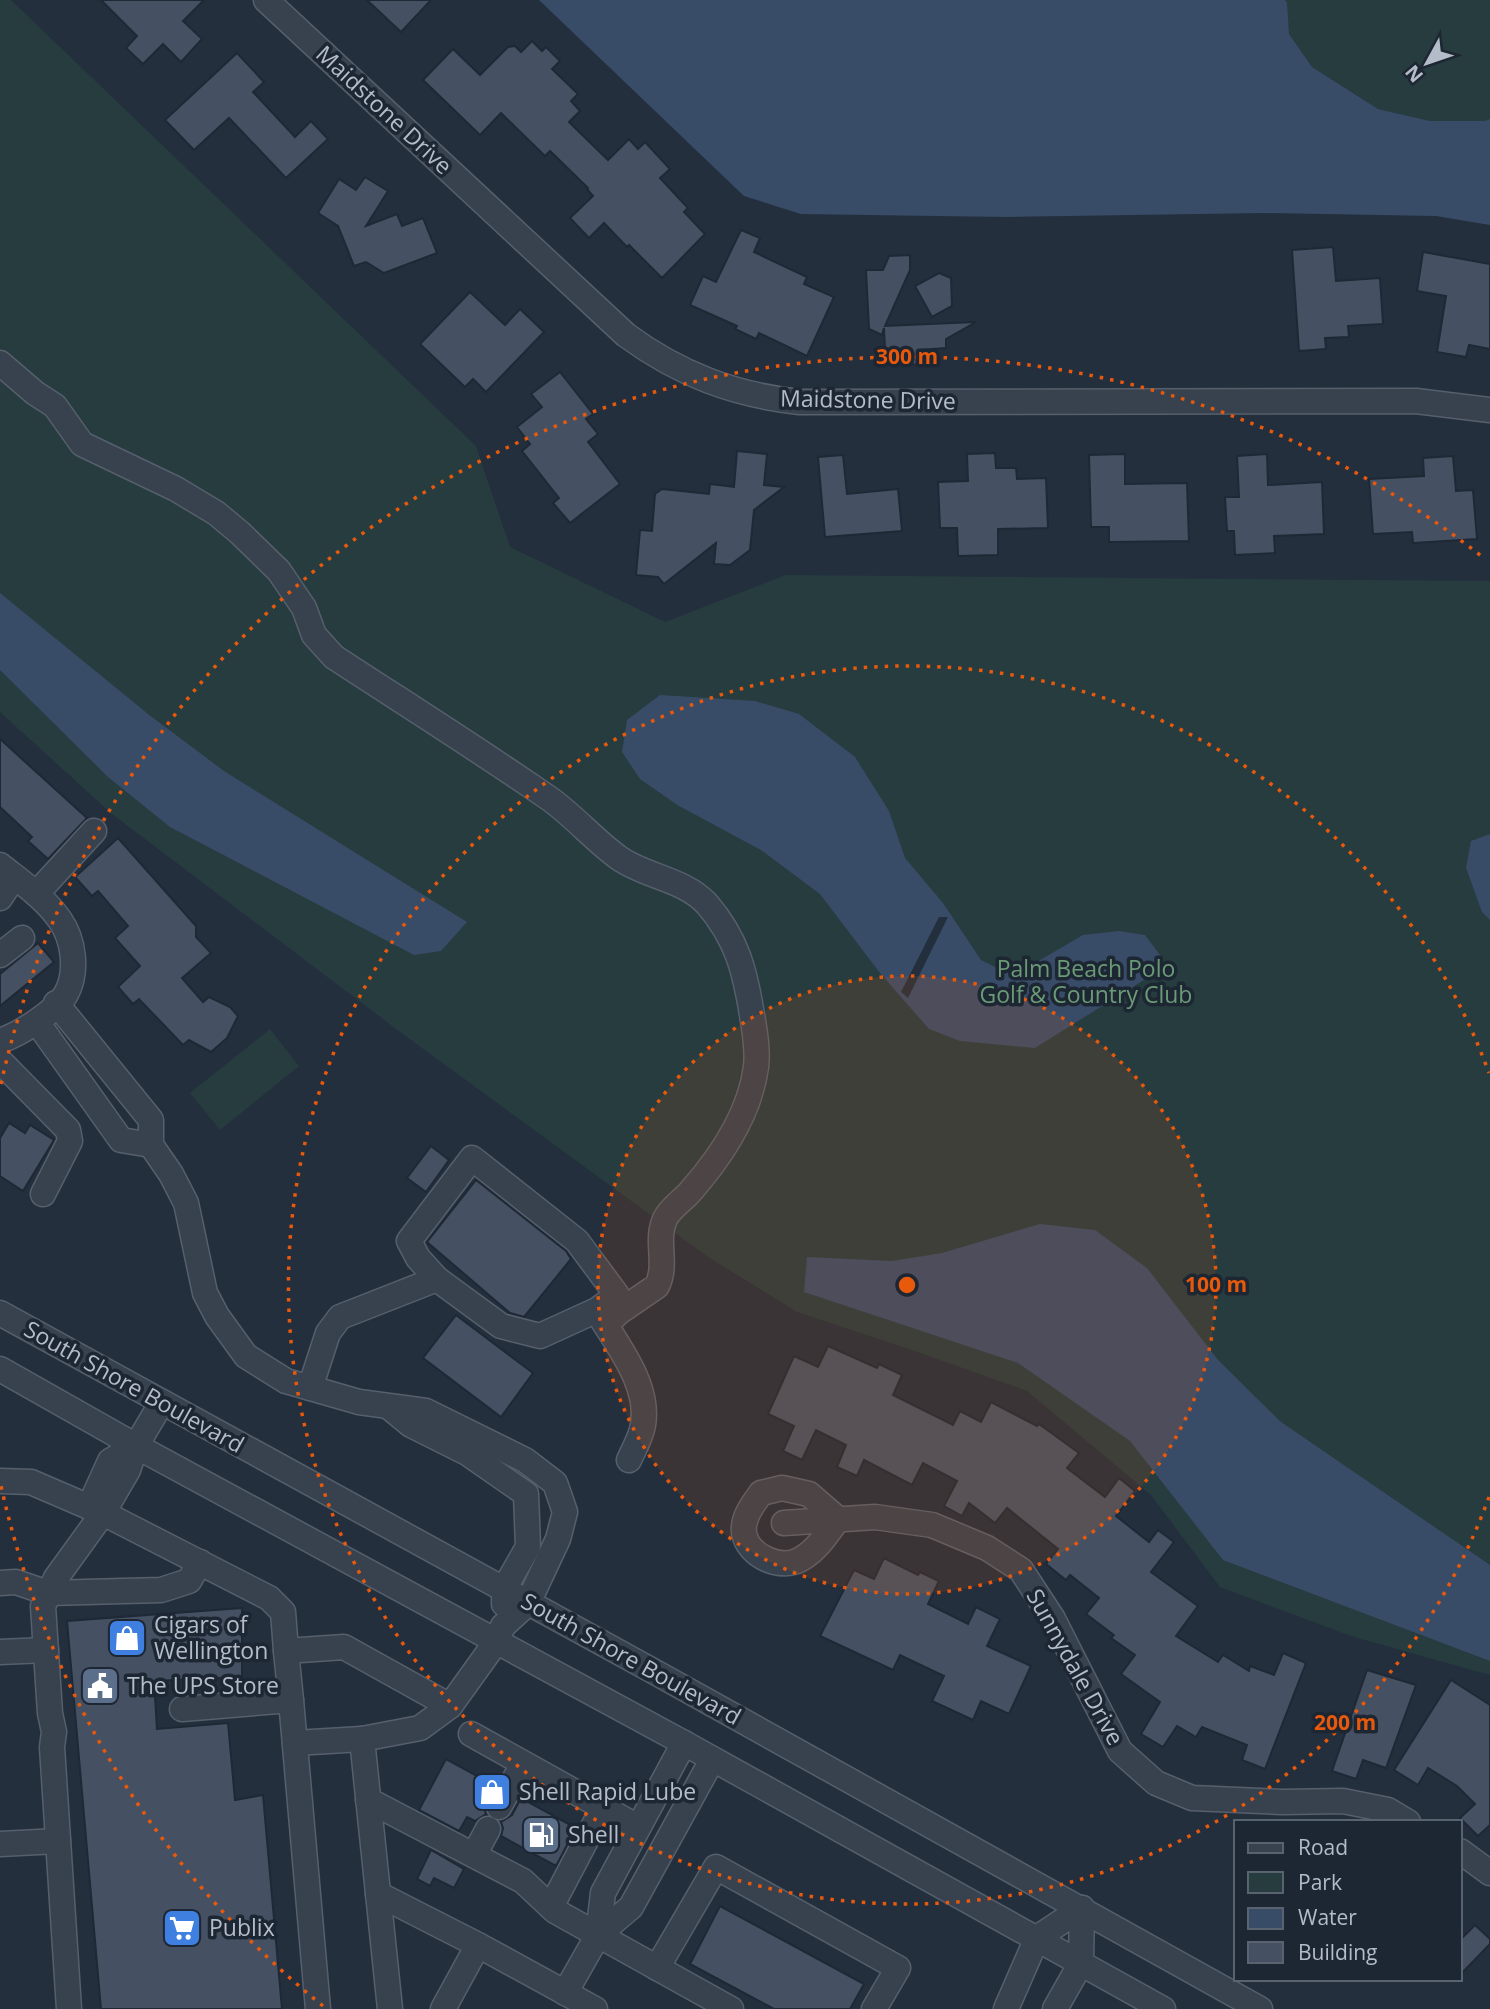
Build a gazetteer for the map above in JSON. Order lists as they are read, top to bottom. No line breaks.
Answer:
{"streets":{"street":["Maidstone Drive","South Shore Boulevard","Sunnydale Drive"]},"parks":["Palm Beach Polo Golf & Country Club"],"places":{"shop":["Cigars of Wellington","Shell Rapid Lube"],"public building":["The UPS Store"],"fuel station":["Shell"],"supermarket":["Publix"]},"legend":["Road","Park","Water","Building"],"north":"bottom left","rings":["300 m","100 m","200 m"]}
